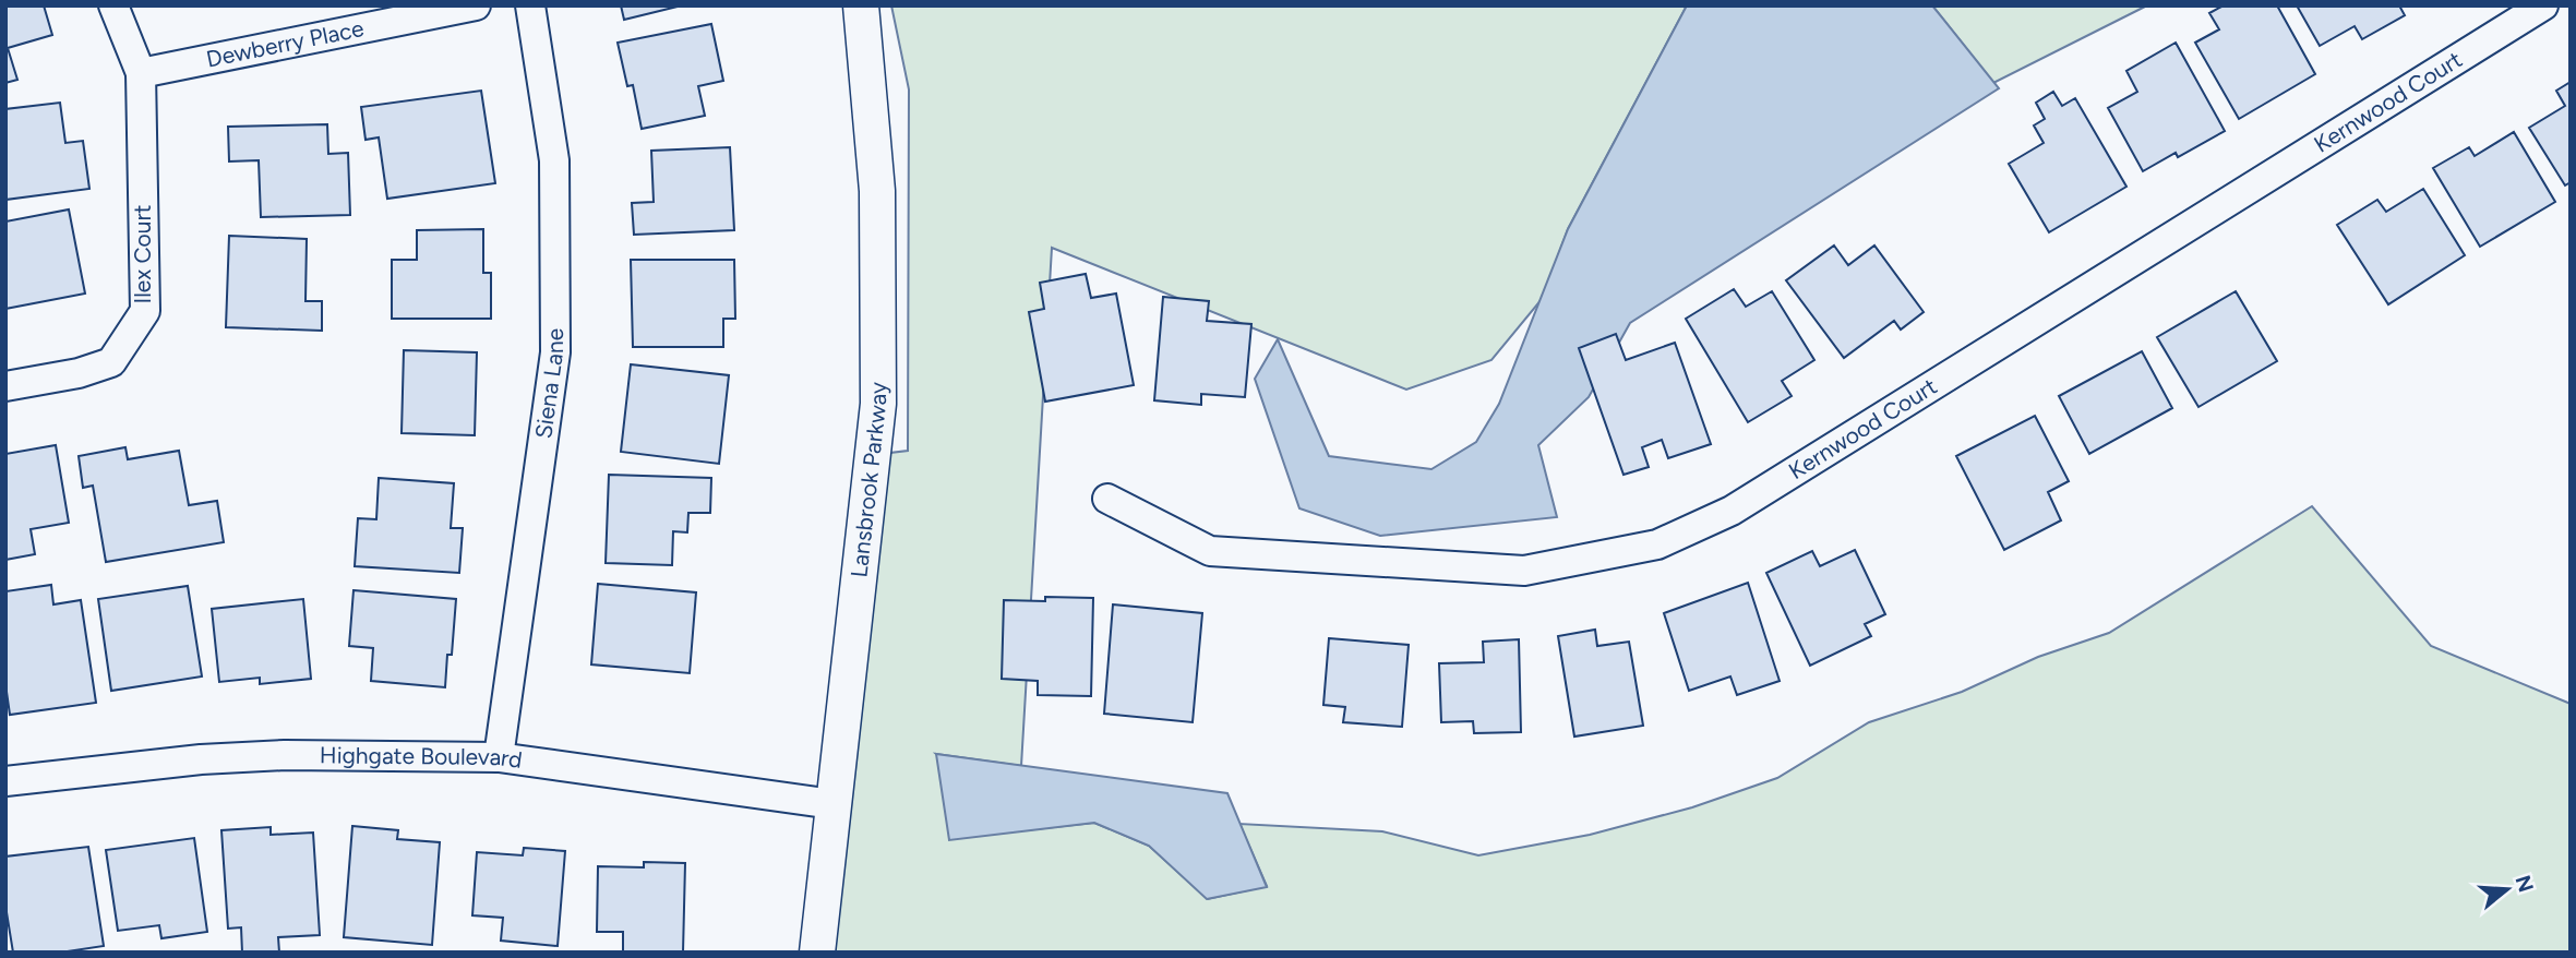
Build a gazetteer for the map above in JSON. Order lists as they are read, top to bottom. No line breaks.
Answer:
{"streets":{"street":["Dewberry Place","Kernwood Court","Ilex Court","Siena Lane","Lansbrook Parkway","Highgate Boulevard"]},"crossings":[["Dewberry Place","Ilex Court"],["Siena Lane","Highgate Boulevard"],["Lansbrook Parkway","Highgate Boulevard"]],"north":"right"}
